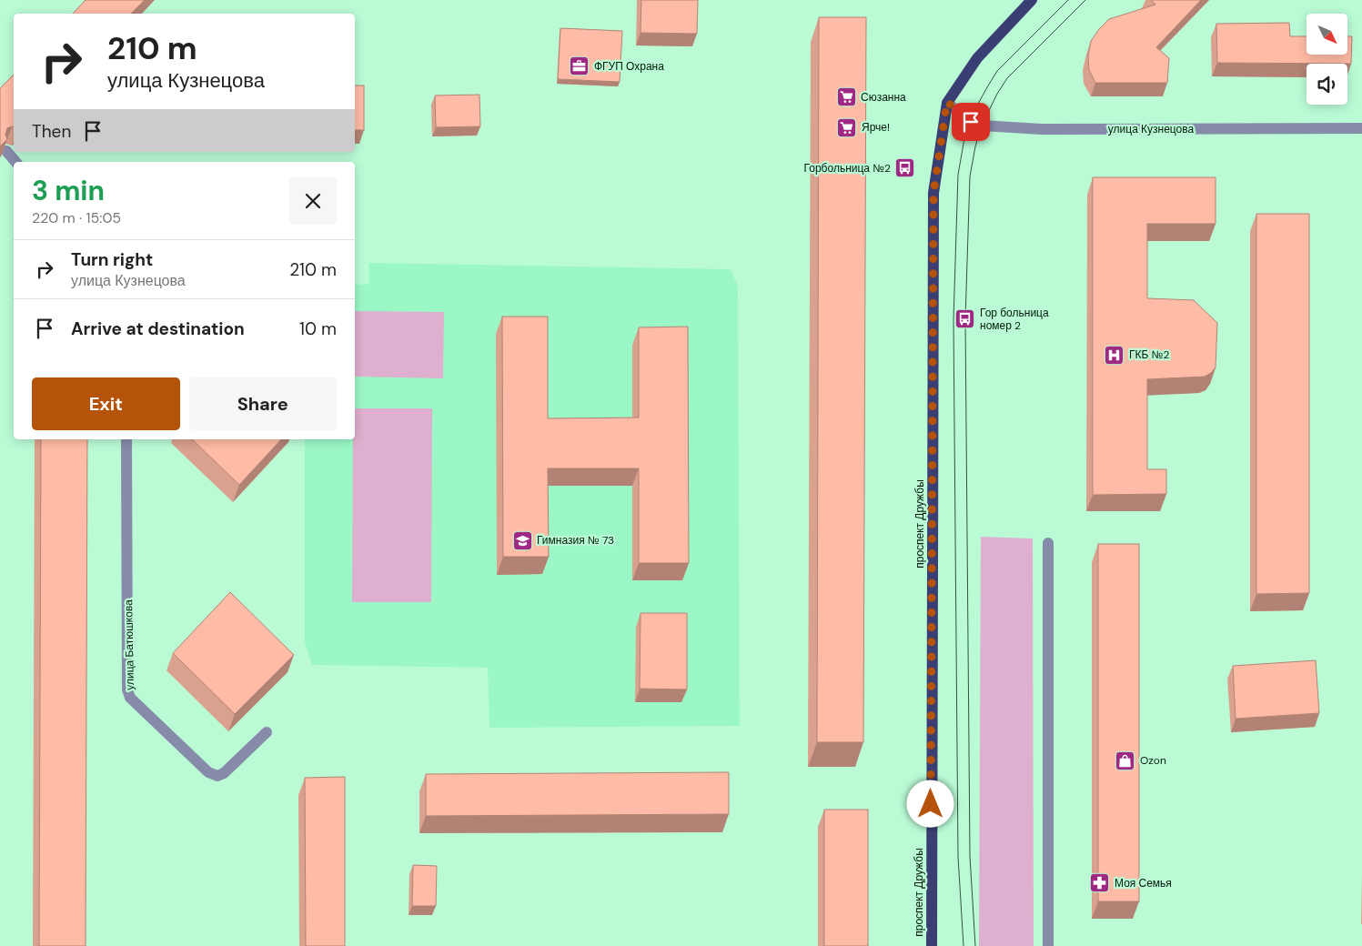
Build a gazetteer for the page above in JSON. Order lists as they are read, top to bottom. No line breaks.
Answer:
{"streets":{"main road":["проспект Дружбы"],"street":["улица Кузнецова","улица Батюшкова"]},"crossings":[["улица Кузнецова","проспект Дружбы"]],"places":{"office":["ФГУП Охрана"],"supermarket":["Сюзанна","Ярче!"],"bus stop":["Горбольница №2","Гор больница номер 2"],"hospital":["ГКБ №2"],"school or university":["Гимназия № 73"],"shop":["Ozon"],"pharmacy":["Моя Семья"]},"north":"bottom right","page":{"turn":["210 m","улица Кузнецова"],"then":"Then","heading":["3 min","220 m · 15:05"],"list":[{"name":"Turn right","note":"улица Кузнецова","value":"210 m"},{"name":"Arrive at destination","value":"10 m"}],"buttons":["Exit","Share"]}}
